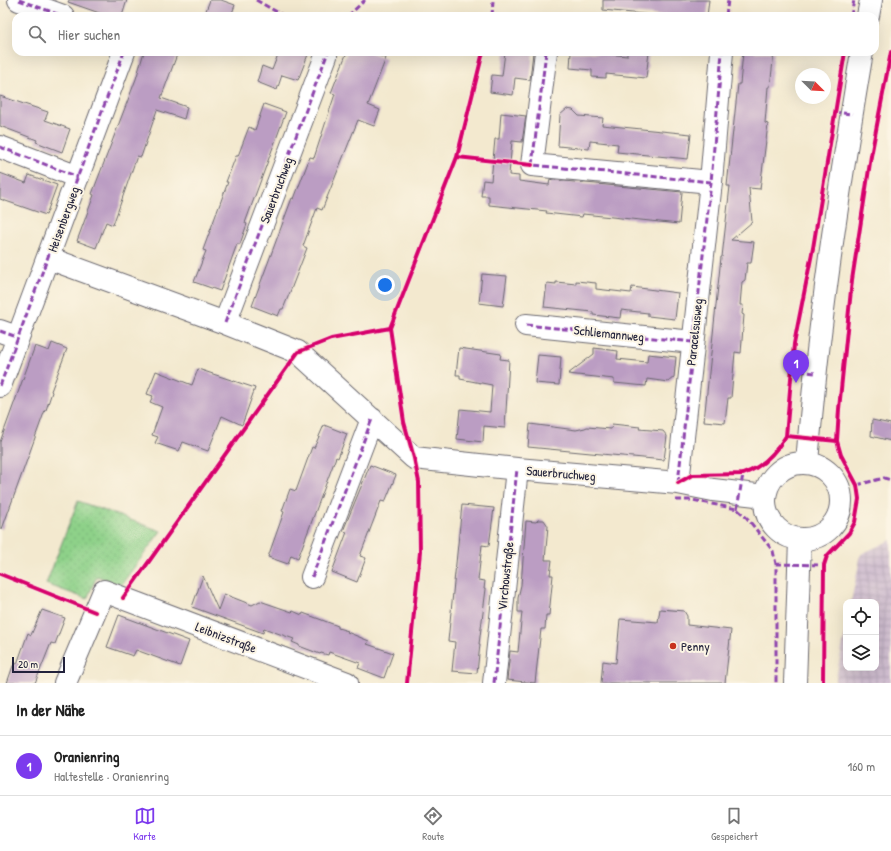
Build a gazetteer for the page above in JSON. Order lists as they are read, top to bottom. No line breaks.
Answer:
{"streets":{"street":["Sauerbruchweg","Heisenbergweg","Paracelsusweg","Schliemannweg","Virchowstraße","Leibnizstraße"]},"crossings":[["Sauerbruchweg","Heisenbergweg"],["Sauerbruchweg","Paracelsusweg"],["Sauerbruchweg","Virchowstraße"],["Paracelsusweg","Schliemannweg"]],"places":["Penny"],"scale_bar":"20 m","north":"bottom right","page":{"search":"Hier suchen","pins":"1","scale":"20 m","heading":"In der Nähe","list":[{"mark":"1","name":"Oranienring","note":"Haltestelle · Oranienring","value":"160 m"}],"nav":["Karte","Route","Gespeichert"]}}
